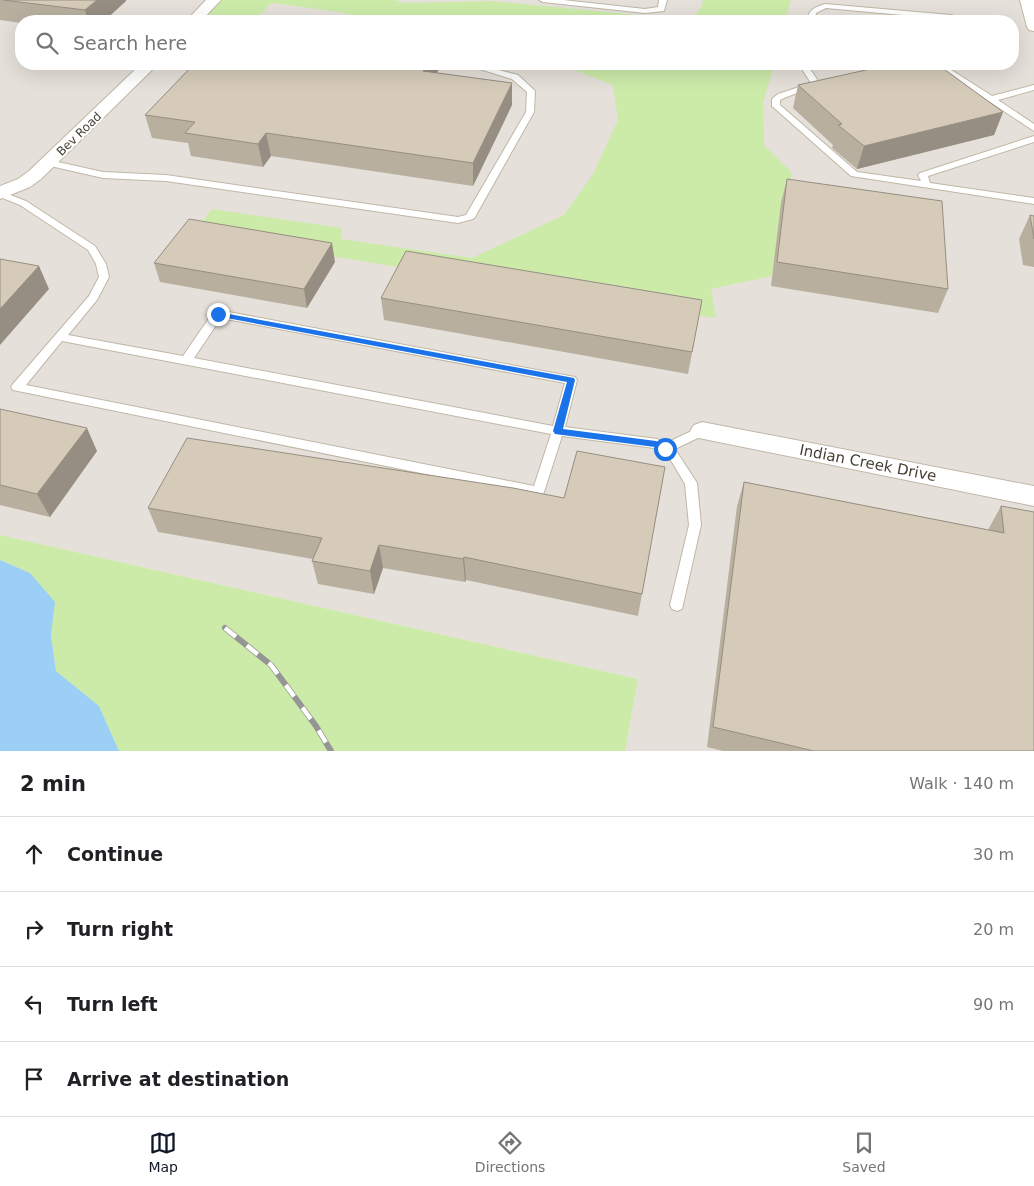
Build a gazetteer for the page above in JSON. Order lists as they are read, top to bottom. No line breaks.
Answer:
{"streets":{"street":["Bev Road","Indian Creek Drive"]},"page":{"search":"Search here","heading":["2 min","Walk · 140 m"],"list":[["Continue","30 m"],["Turn right","20 m"],["Turn left","90 m"],"Arrive at destination"],"nav":["Map","Directions","Saved"]}}
